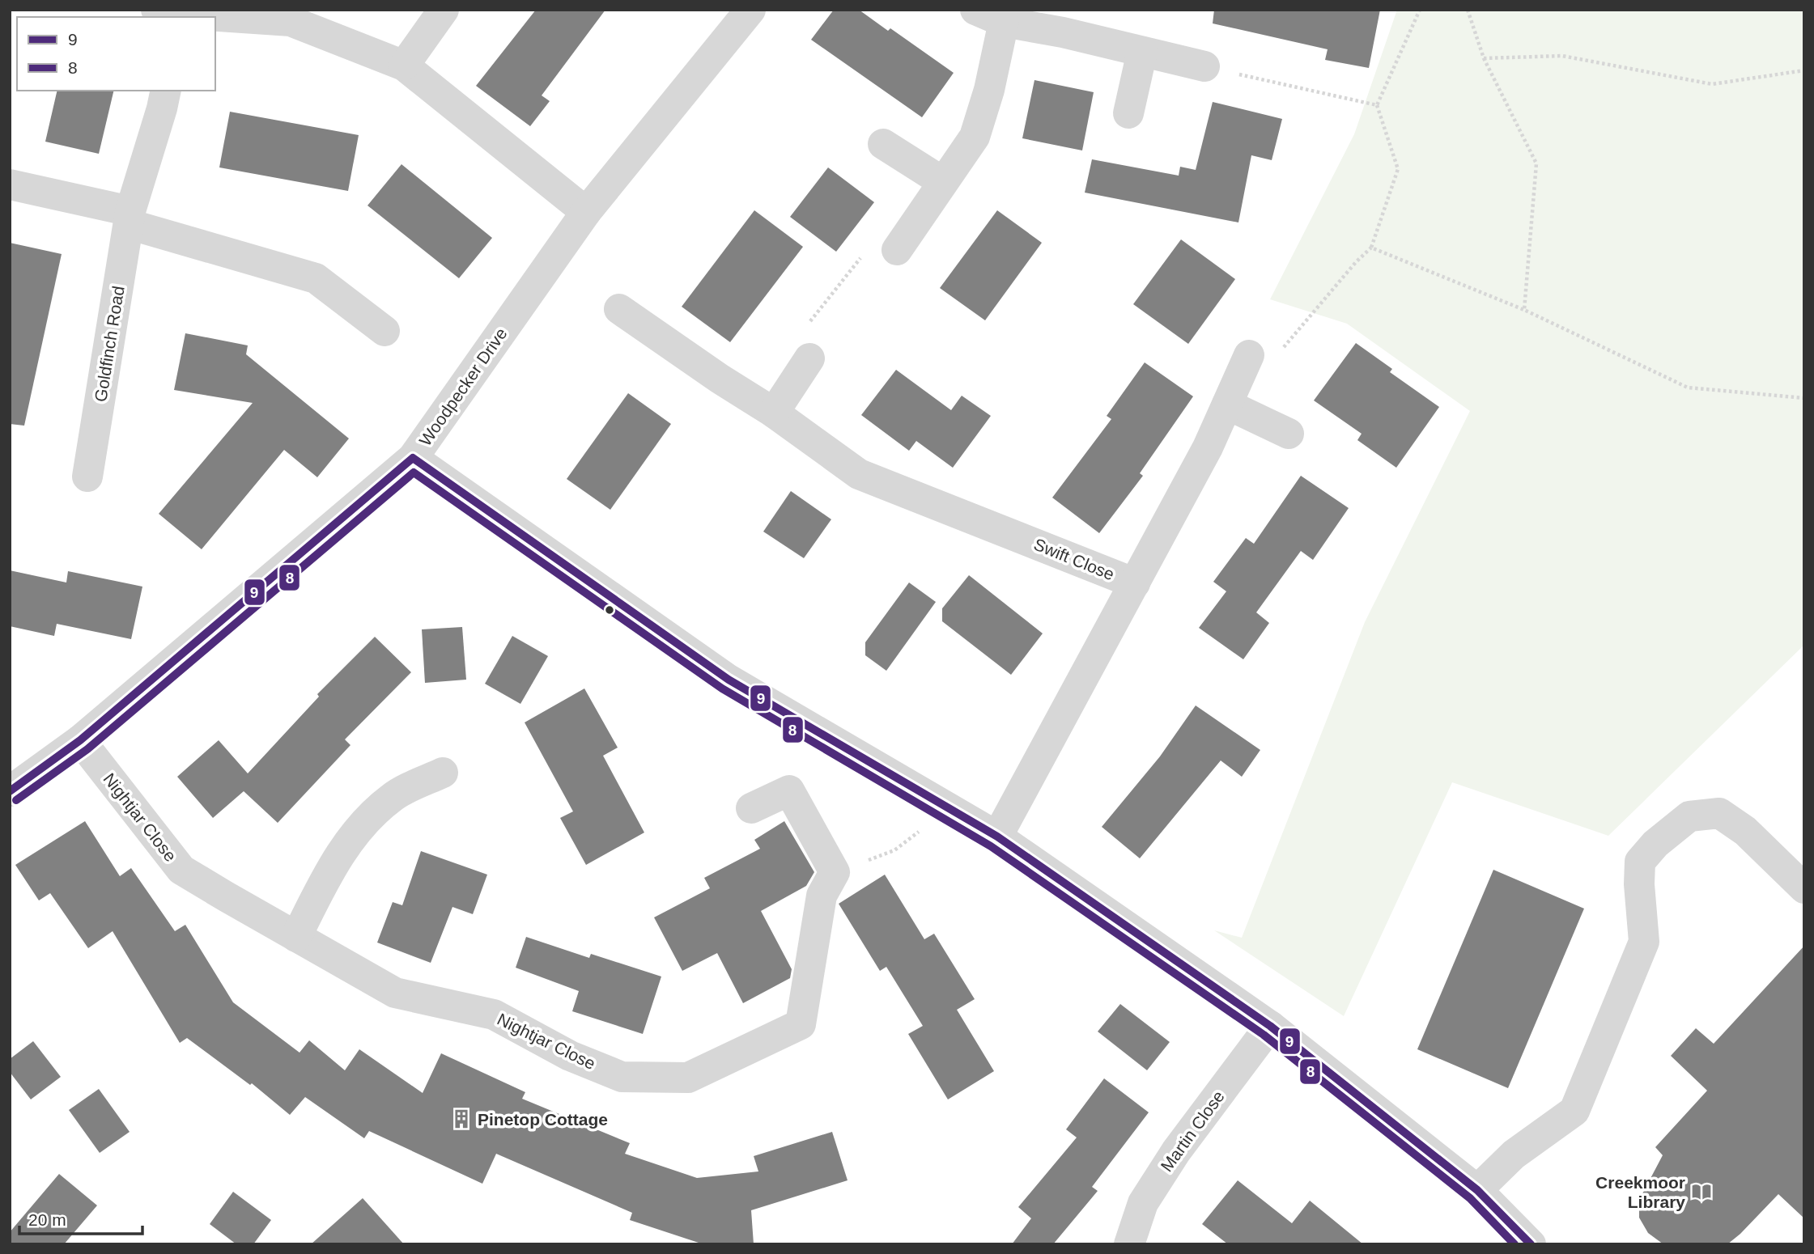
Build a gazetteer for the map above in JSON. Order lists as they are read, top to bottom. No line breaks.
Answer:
{"streets":{"street":["Goldfinch Road","Woodpecker Drive","Swift Close","Nightjar Close","Martin Close"]},"crossings":[["Woodpecker Drive","Nightjar Close"]],"places":{"building":["Pinetop Cottage"],"library":["Creekmoor Library"]},"lines":["transit line 9","transit line 8"],"legend":["9","8"],"scale_bar":"20 m"}
